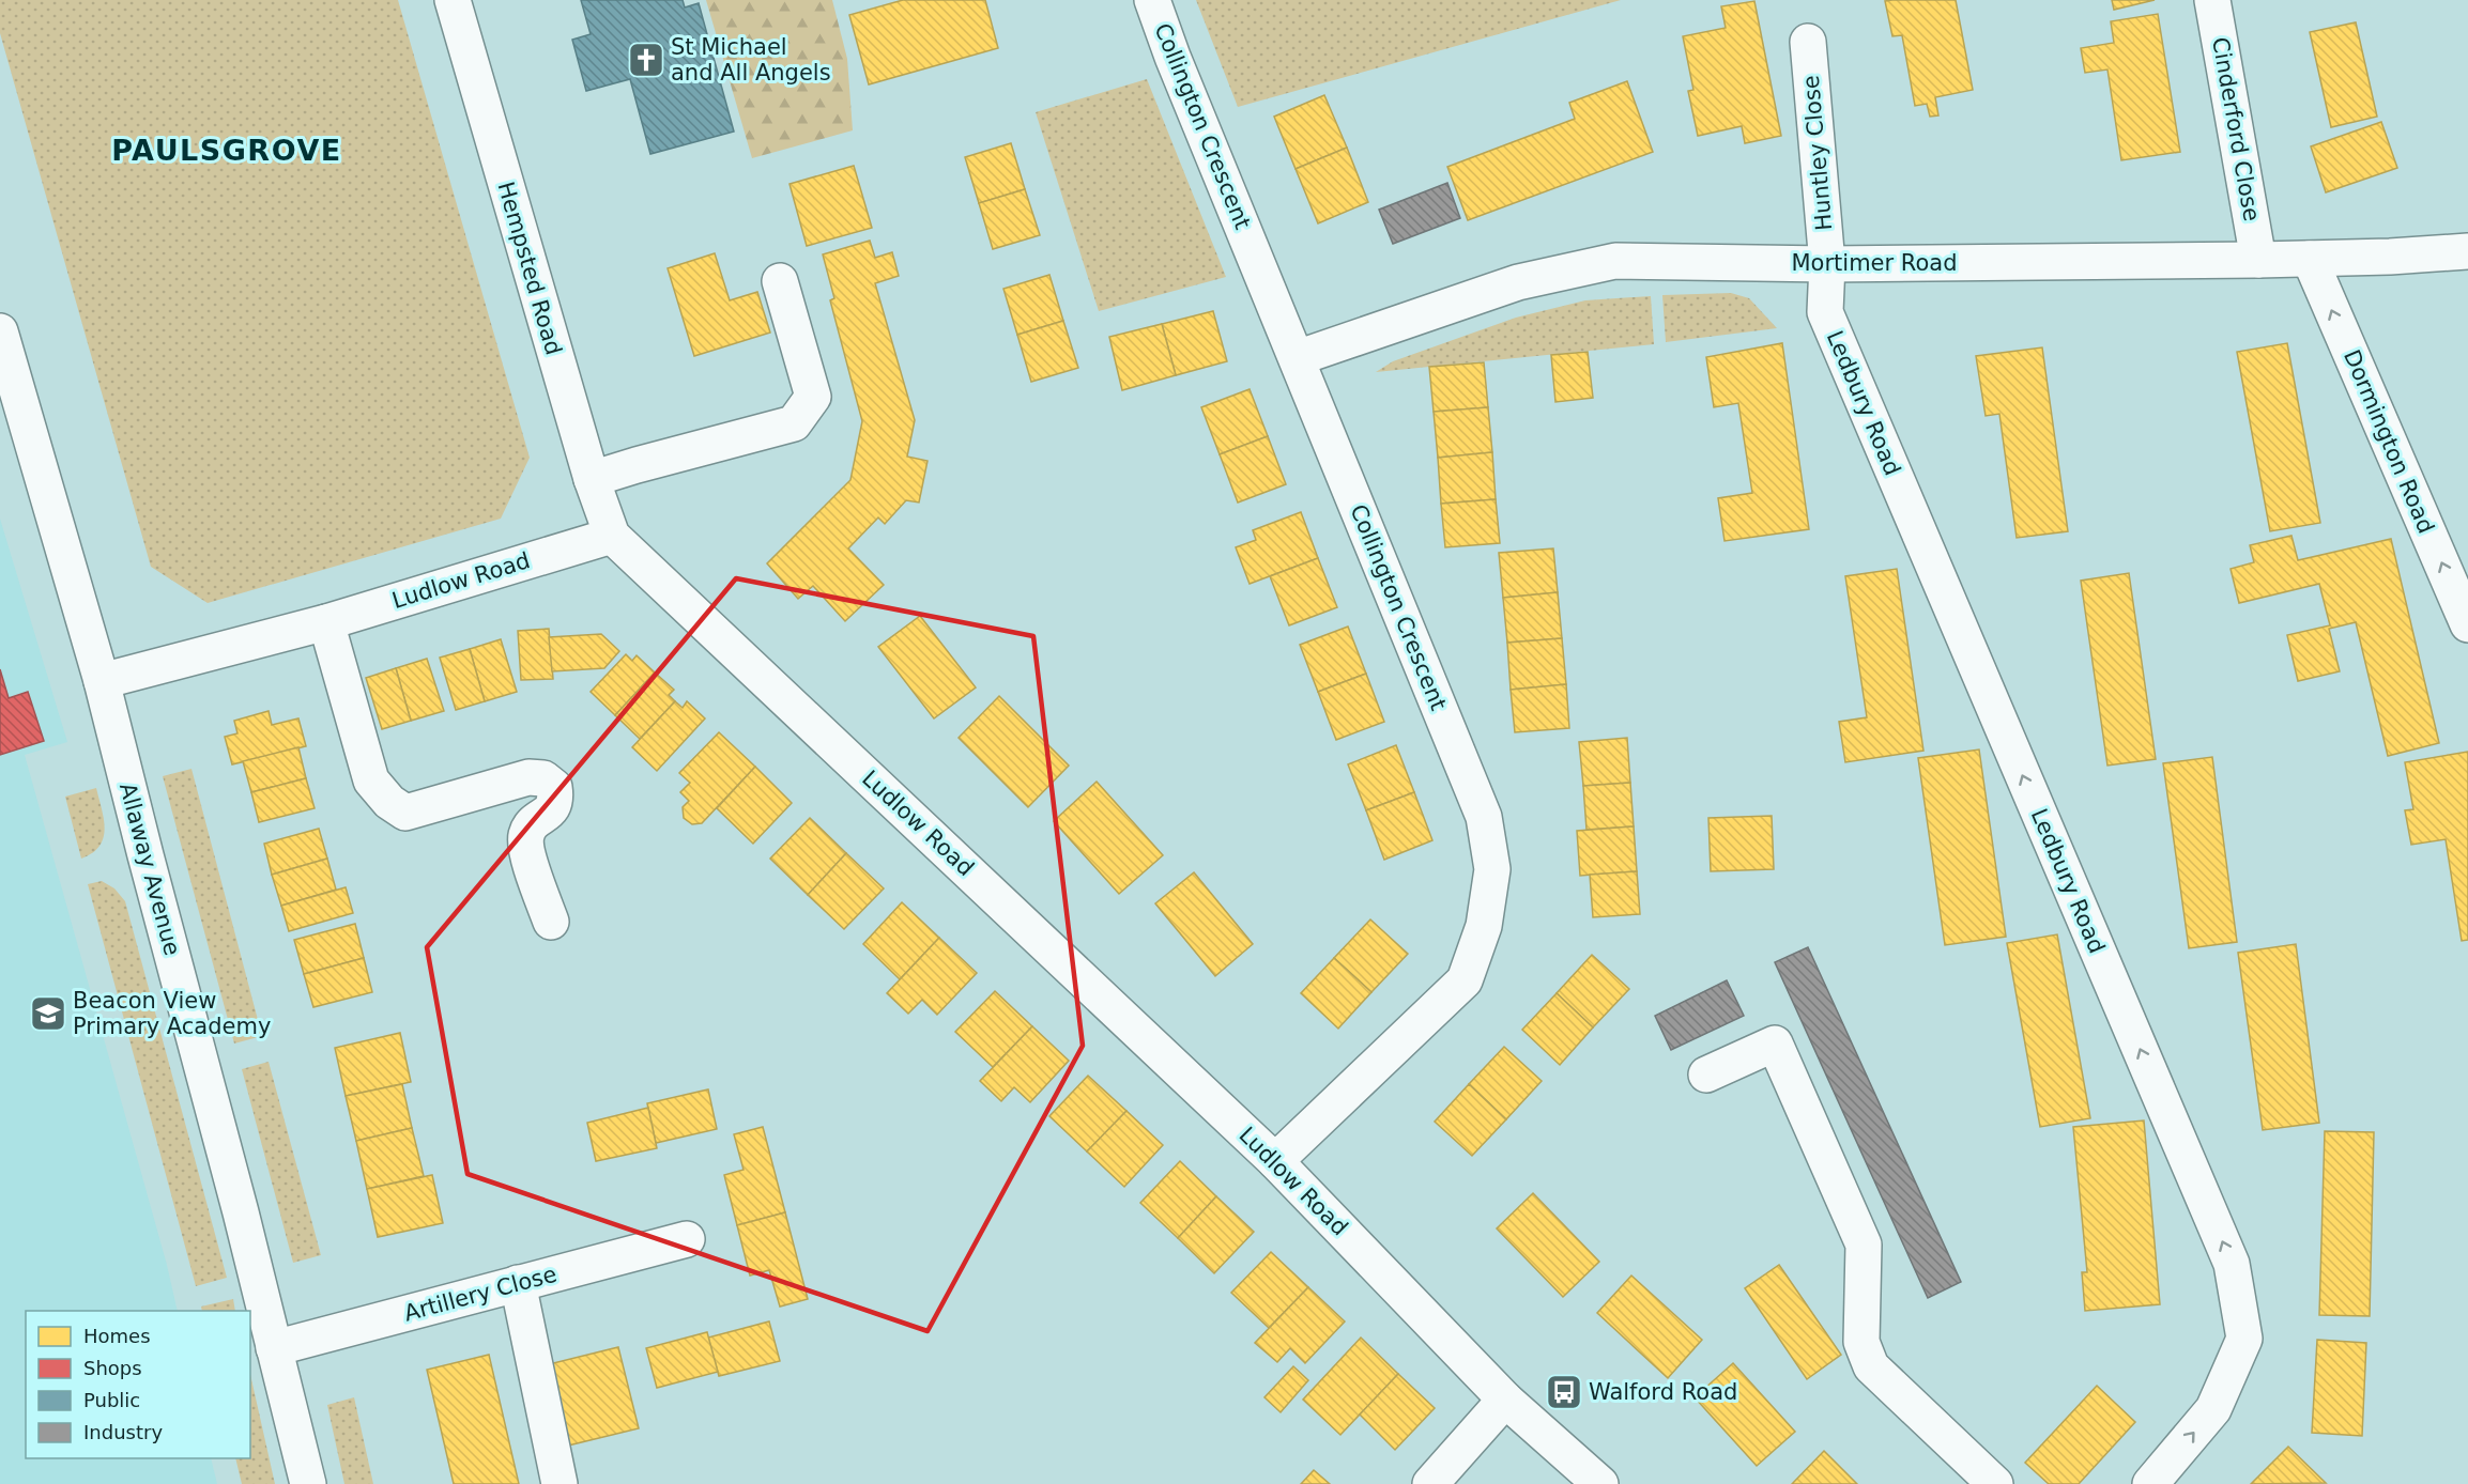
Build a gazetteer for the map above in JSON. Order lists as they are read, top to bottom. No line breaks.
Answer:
{"streets":{"street":["Collington Crescent","Cinderford Close","Huntley Close","Mortimer Road","Hempsted Road","Ledbury Road","Dormington Road","Ludlow Road","Allaway Avenue","Artillery Close"]},"crossings":[["Collington Crescent","Mortimer Road"],["Collington Crescent","Ludlow Road"],["Cinderford Close","Mortimer Road"],["Huntley Close","Mortimer Road"],["Huntley Close","Ledbury Road"],["Mortimer Road","Ledbury Road"],["Mortimer Road","Dormington Road"],["Hempsted Road","Ludlow Road"],["Ludlow Road","Allaway Avenue"],["Allaway Avenue","Artillery Close"]],"one_way":["Ledbury Road","Dormington Road"],"districts":["PAULSGROVE"],"places":{"church":["St Michael and All Angels"],"school or university":["Beacon View Primary Academy"],"bus stop":["Walford Road"]},"legend":["Homes","Shops","Public","Industry"]}
